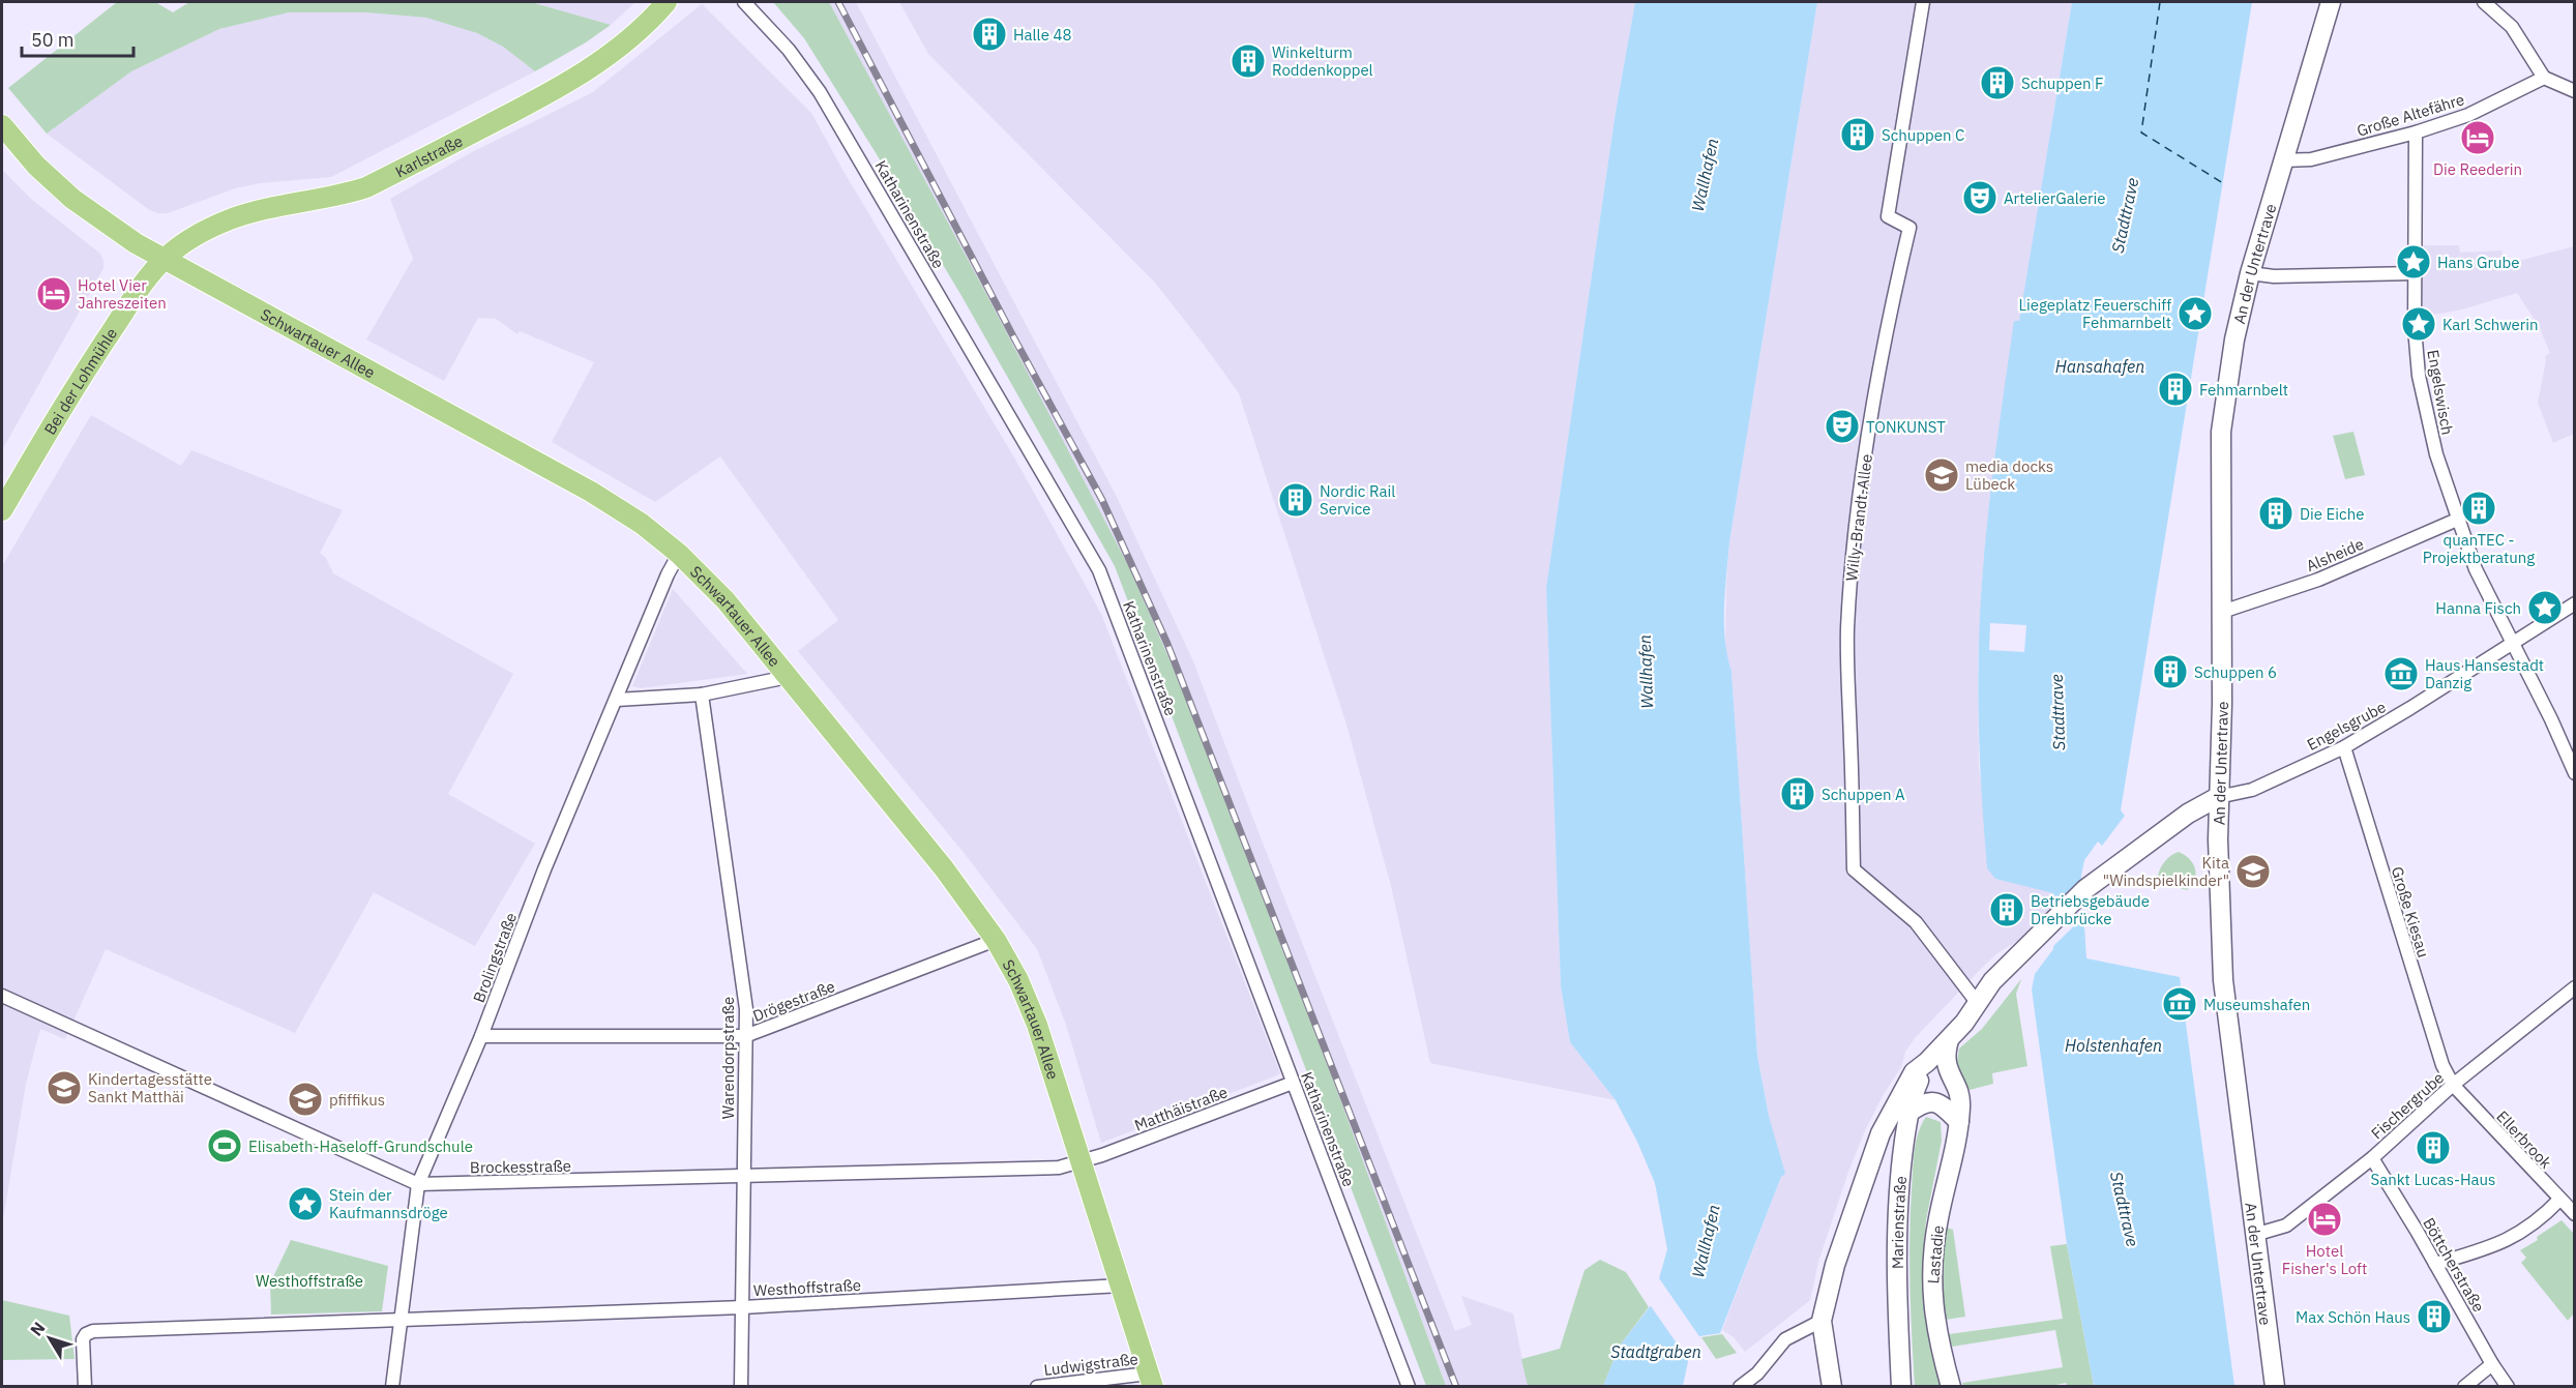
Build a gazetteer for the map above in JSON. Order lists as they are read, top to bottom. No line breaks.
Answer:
{"streets":{"main road":["Karlstraße","An der Untertrave","Schwartauer Allee","Bei der Lohmühle","Marienstraße","Lastadie"],"street":["Große Altefähre","Katharinenstraße","Engelswisch","Willy-Brandt-Allee","Alsheide","Engelsgrube","Große Kiesau","Brolingstraße","Drögestraße","Warendorpstraße","Fischergrube","Matthäistraße","Ellerbrook","Brockesstraße","Böttcherstraße","Westhoffstraße","Ludwigstraße"]},"crossings":[["Große Altefähre","An der Untertrave"],["Große Altefähre","Engelswisch"],["Karlstraße","Schwartauer Allee"],["Karlstraße","Bei der Lohmühle"],["Katharinenstraße","Matthäistraße"],["An der Untertrave","Alsheide"],["An der Untertrave","Engelsgrube"],["An der Untertrave","Fischergrube"],["Schwartauer Allee","Bei der Lohmühle"],["Schwartauer Allee","Brolingstraße"],["Schwartauer Allee","Drögestraße"],["Schwartauer Allee","Matthäistraße"],["Schwartauer Allee","Brockesstraße"],["Schwartauer Allee","Westhoffstraße"],["Schwartauer Allee","Ludwigstraße"],["Engelswisch","Alsheide"],["Engelswisch","Engelsgrube"],["Engelsgrube","Große Kiesau"],["Große Kiesau","Fischergrube"],["Große Kiesau","Ellerbrook"],["Brolingstraße","Drögestraße"],["Brolingstraße","Brockesstraße"],["Brolingstraße","Westhoffstraße"],["Drögestraße","Warendorpstraße"],["Warendorpstraße","Brockesstraße"],["Warendorpstraße","Westhoffstraße"],["Fischergrube","Ellerbrook"],["Fischergrube","Böttcherstraße"],["Matthäistraße","Brockesstraße"]],"water":["Wallhafen","Stadttrave","Hansahafen","Holstenhafen","Stadtgraben"],"parks":["Westhoffstraße"],"places":{"building":["Halle 48","Winkelturm Roddenkoppel","Schuppen F","Schuppen C","Fehmarnbelt","Nordic Rail Service","quanTEC - Projektberatung","Die Eiche","Schuppen 6","Schuppen A","Betriebsgebäude Drehbrücke","Sankt Lucas-Haus","Max Schön Haus"],"hotel":["Die Reederin","Hotel Vier Jahreszeiten","Hotel Fisher's Loft"],"theatre":["ArtelierGalerie","TONKUNST"],"place":["Hans Grube","Liegeplatz Feuerschiff Fehmarnbelt","Karl Schwerin","Hanna Fisch","Stein der Kaufmannsdröge"],"school or university":["media docks Lübeck","Kita \"Windspielkinder\"","Kindertagesstätte Sankt Matthäi","pfiffikus"],"museum":["Haus Hansestadt Danzig","Museumshafen"],"sports":["Elisabeth-Haseloff-Grundschule"]},"scale_bar":"50 m","north":"top left"}
